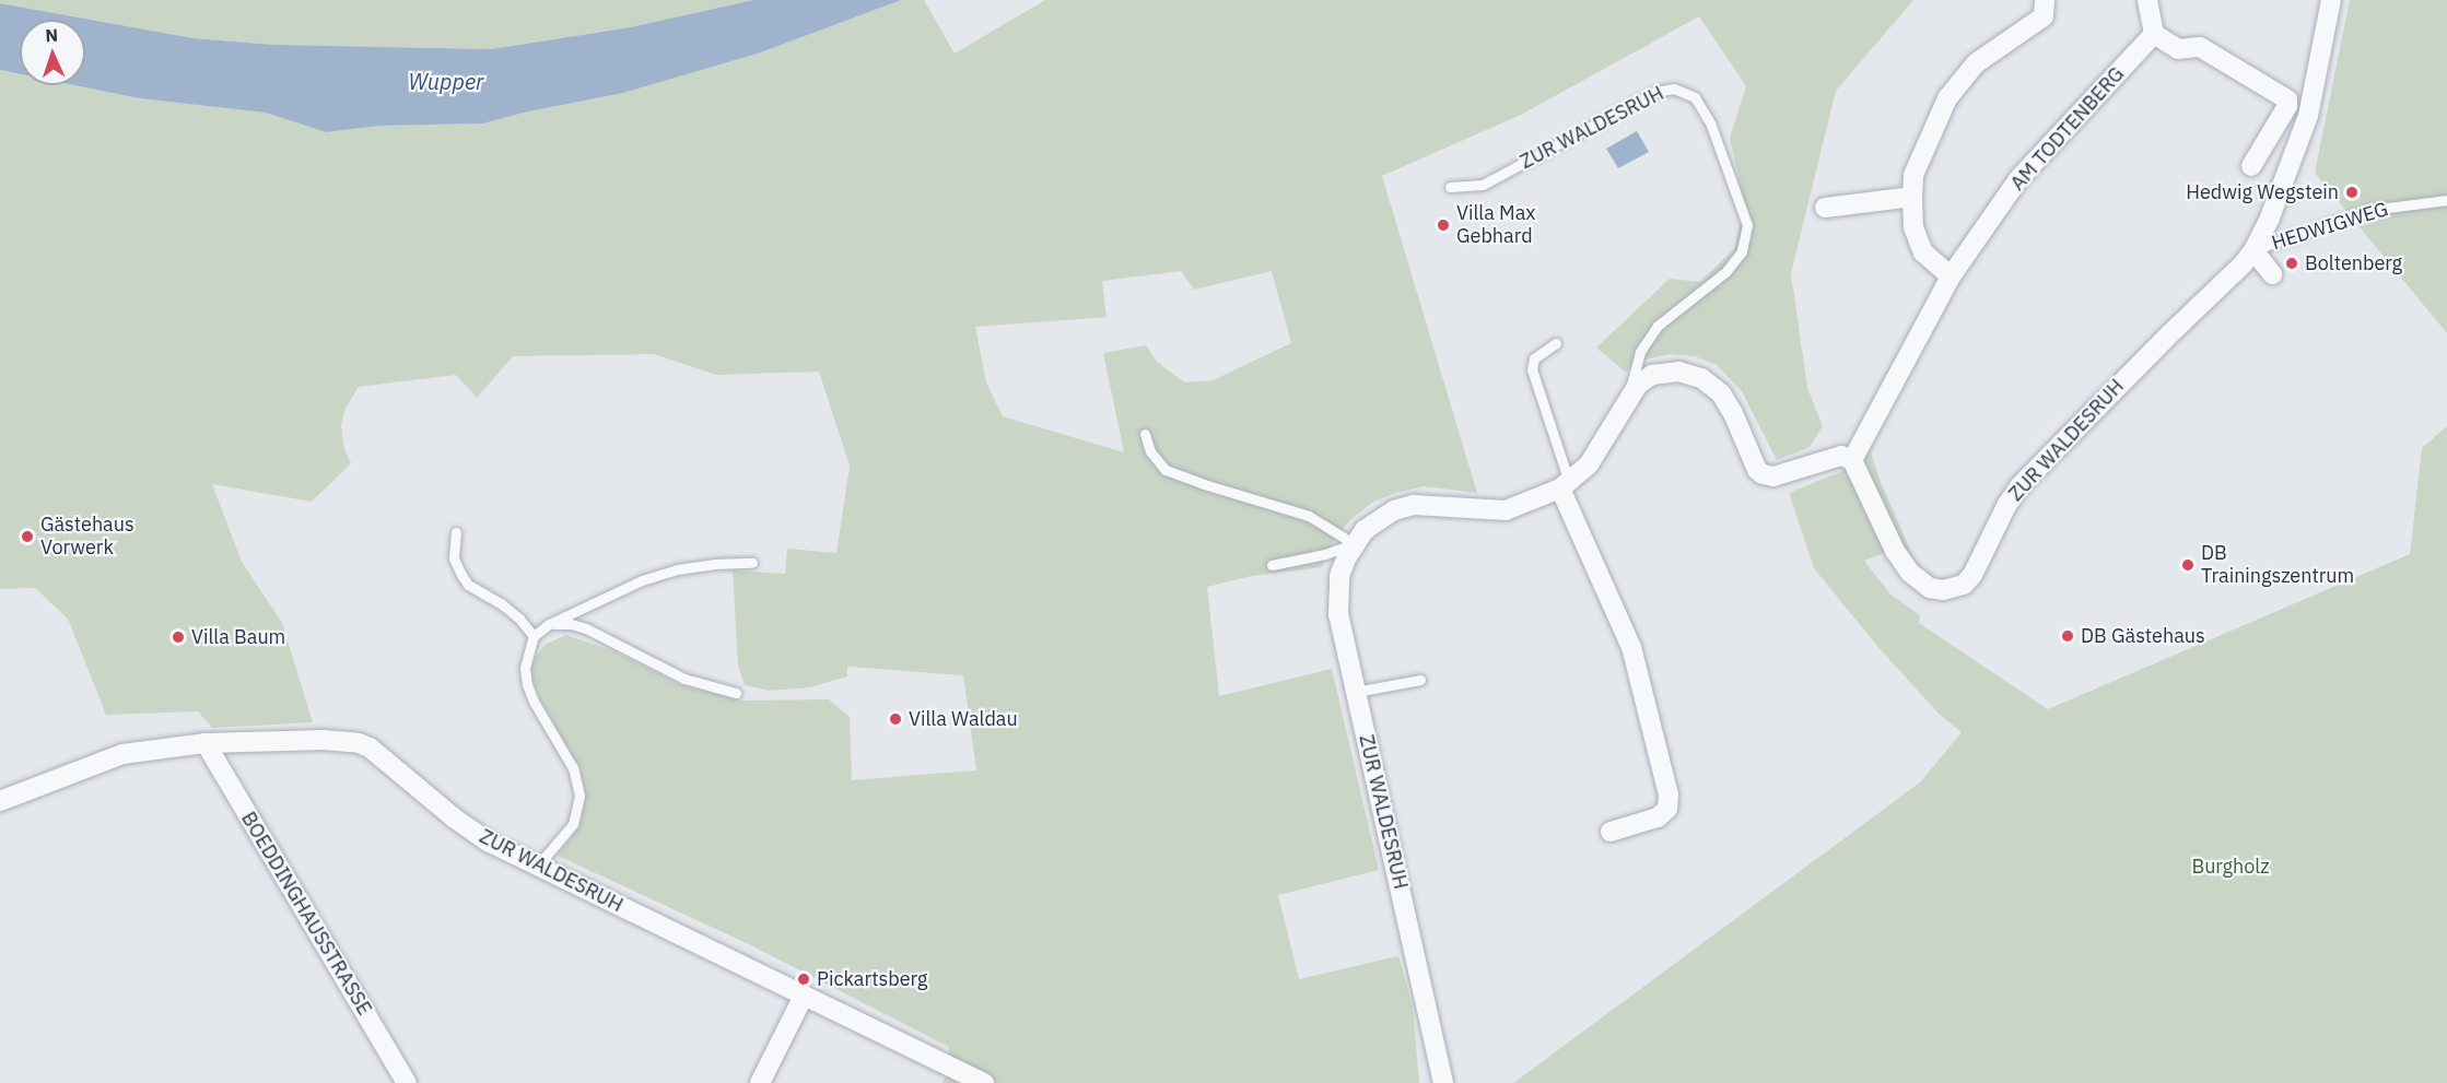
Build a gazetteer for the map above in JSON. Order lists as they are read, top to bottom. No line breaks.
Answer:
{"streets":{"street":["ZUR WALDESRUH","AM TODTENBERG","BOEDDINGHAUSSTRASSE"],"lane":["HEDWIGWEG"]},"crossings":[["ZUR WALDESRUH","AM TODTENBERG"],["ZUR WALDESRUH","HEDWIGWEG"],["ZUR WALDESRUH","BOEDDINGHAUSSTRASSE"]],"water":["Wupper"],"parks":["Burgholz"],"places":["Hedwig Wegstein","Villa Max Gebhard","Boltenberg","Gästehaus Vorwerk","DB Trainingszentrum","DB Gästehaus","Villa Baum","Villa Waldau","Pickartsberg"],"north":"top"}
